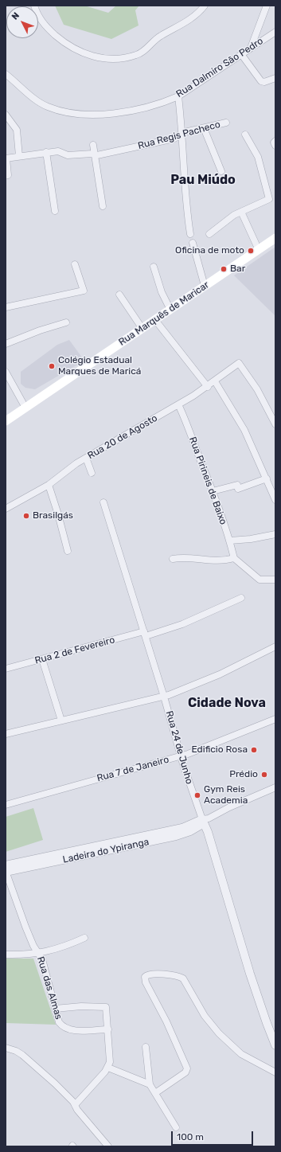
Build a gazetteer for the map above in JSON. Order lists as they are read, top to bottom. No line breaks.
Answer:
{"streets":{"main road":["Rua Marquês de Maricar"],"street":["Rua Dalmiro São Pedro","Rua Regis Pacheco","Rua 20 de Agosto","Rua Pirineis de Baixo","Rua 2 de Fevereiro","Rua 24 de Junho","Rua 7 de Janeiro","Ladeira do Ypiranga","Rua das Almas"]},"crossings":[["Rua 20 de Agosto","Rua Pirineis de Baixo"],["Rua 2 de Fevereiro","Rua 24 de Junho"],["Rua 24 de Junho","Rua 7 de Janeiro"],["Rua 24 de Junho","Ladeira do Ypiranga"],["Ladeira do Ypiranga","Rua das Almas"]],"districts":["Pau Miúdo","Cidade Nova"],"places":["Oficina de moto","Bar","Colégio Estadual Marques de Maricá","Brasilgás","Edificio Rosa","Prédio","Gym Reis Academia"],"scale_bar":"100 m","north":"top left"}
